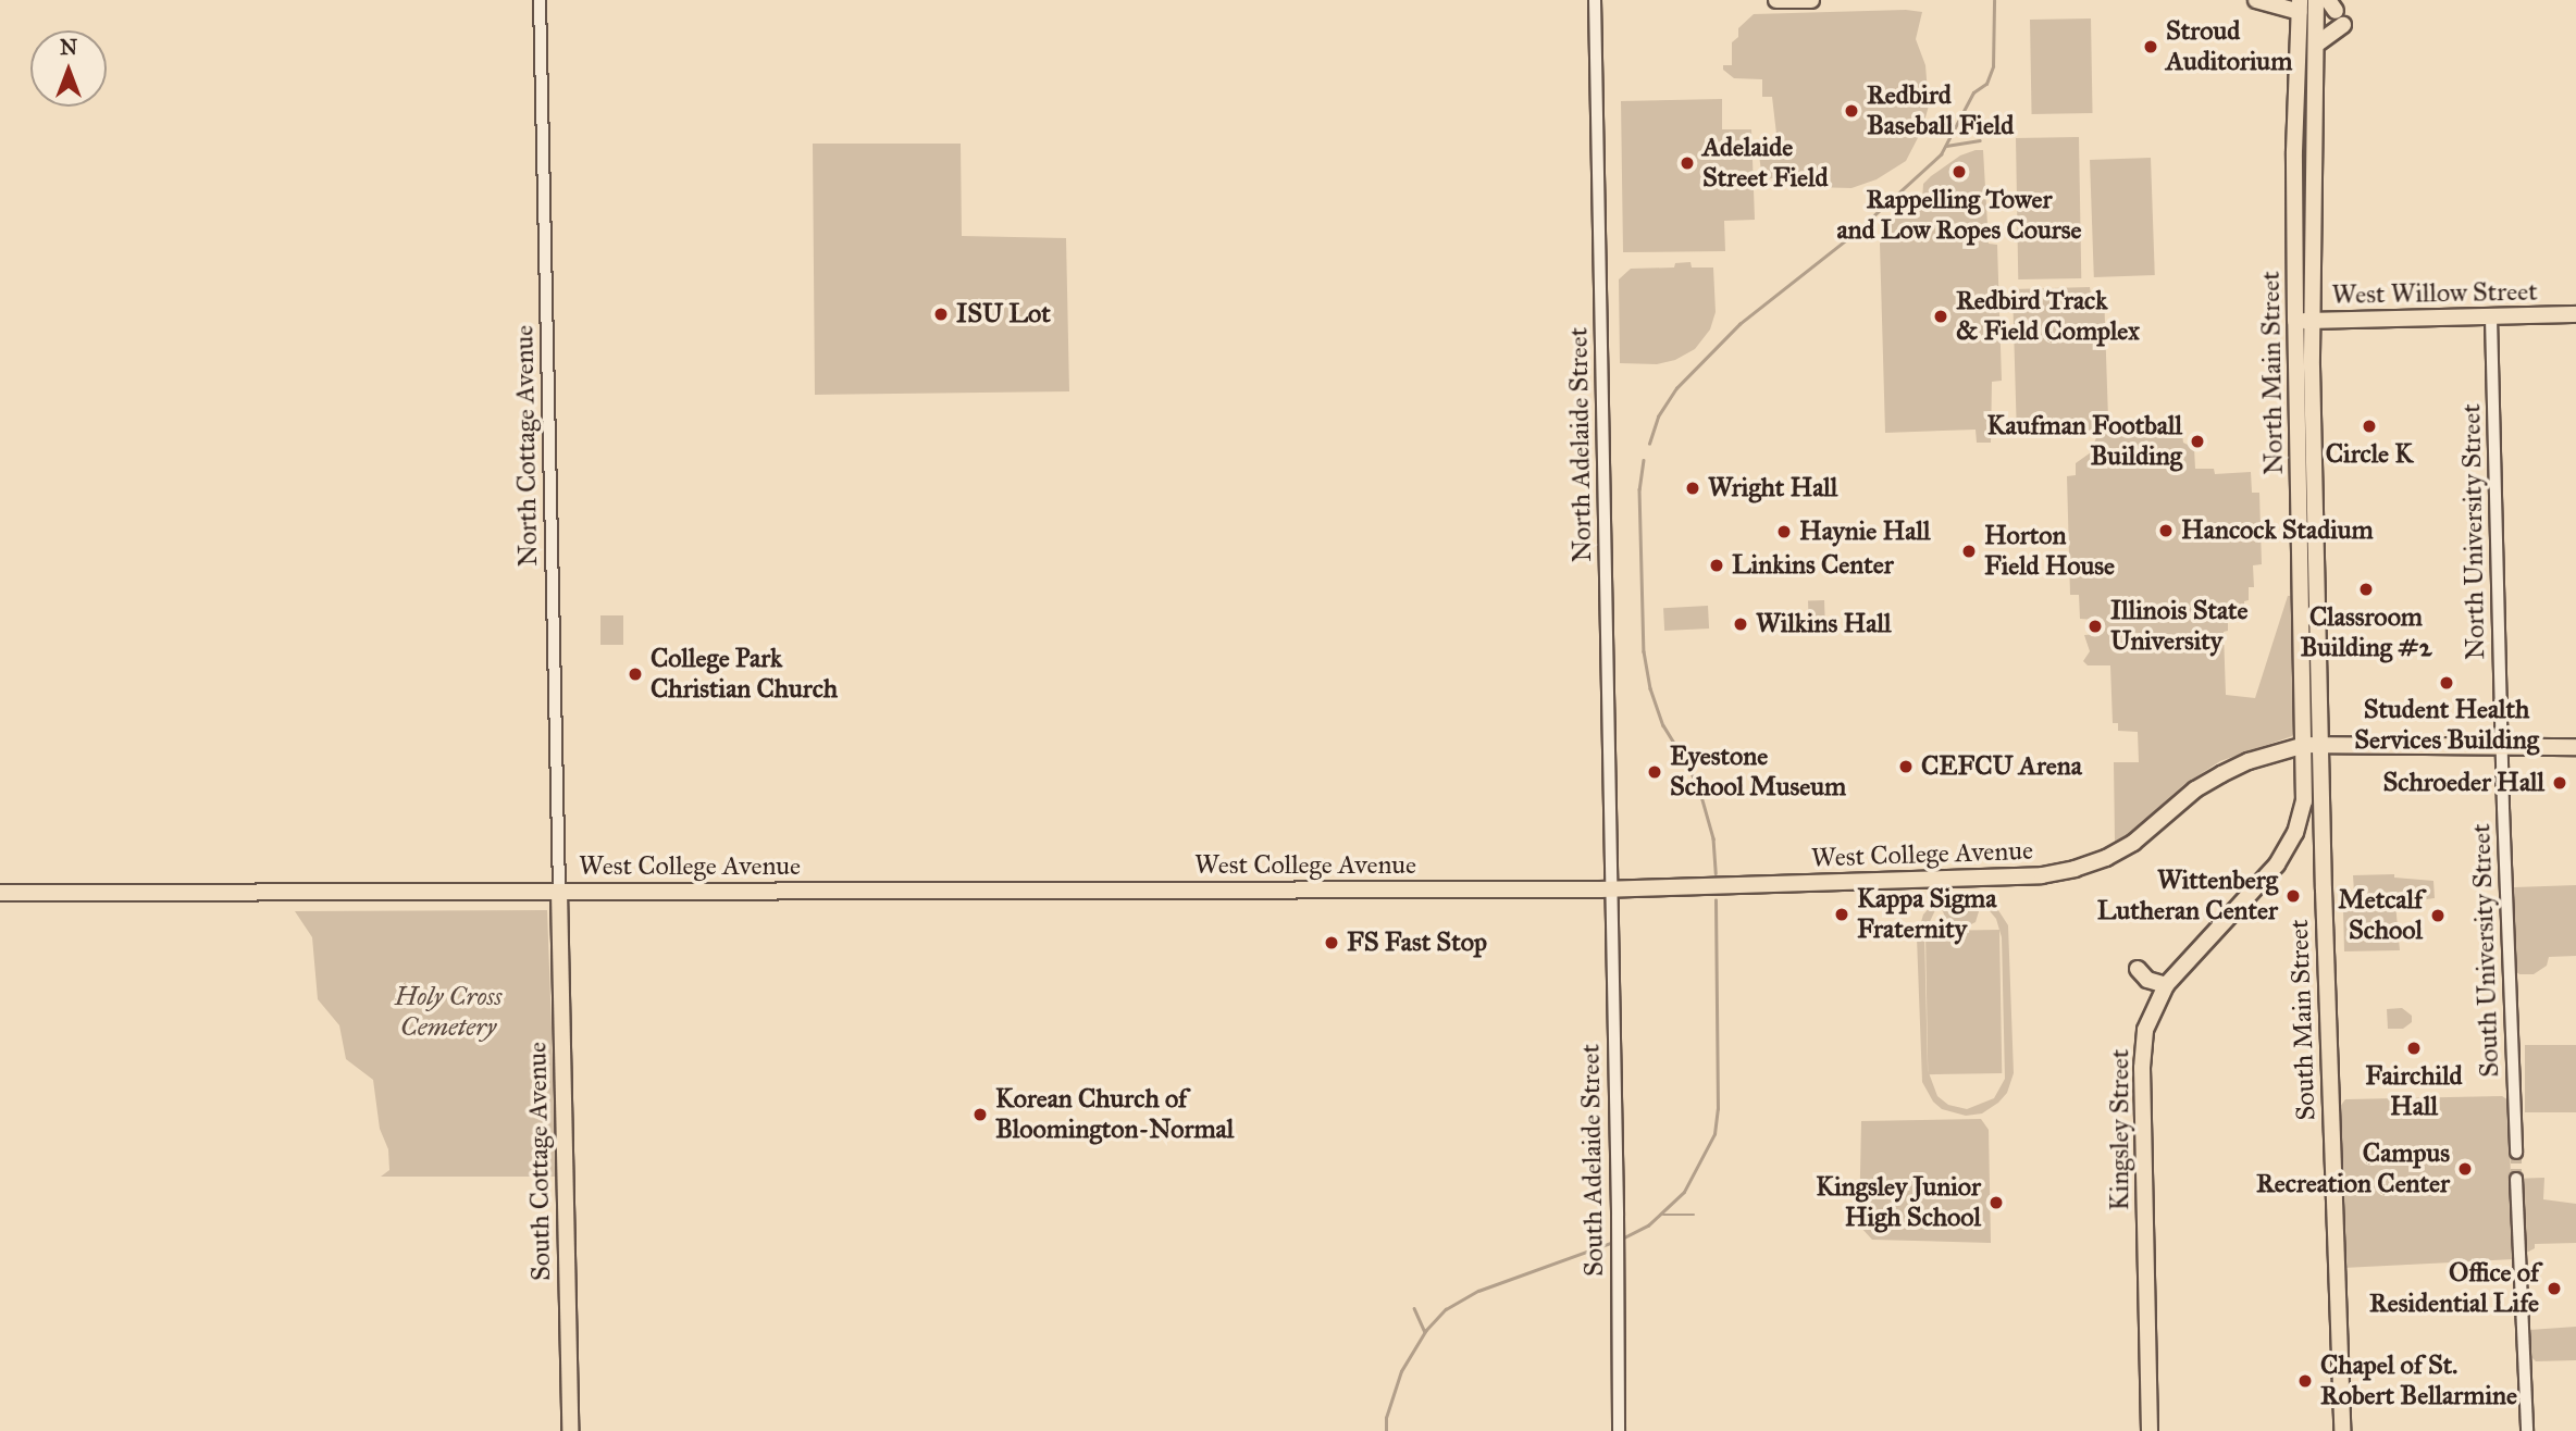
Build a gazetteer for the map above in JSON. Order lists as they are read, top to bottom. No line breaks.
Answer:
{"streets":{"main road":["West Willow Street","North Main Street","West College Avenue","South Main Street","Kingsley Street","South Cottage Avenue"],"street":["North Adelaide Street","North Cottage Avenue","North University Street","South University Street","South Adelaide Street"]},"crossings":[["West Willow Street","North Main Street"],["West Willow Street","North University Street"],["North Main Street","West College Avenue"],["North Main Street","South Main Street"],["North Main Street","Kingsley Street"],["North Adelaide Street","West College Avenue"],["North Adelaide Street","South Adelaide Street"],["North Cottage Avenue","West College Avenue"],["North Cottage Avenue","South Cottage Avenue"],["North University Street","West College Avenue"],["North University Street","South University Street"],["West College Avenue","South University Street"],["West College Avenue","South Main Street"],["West College Avenue","Kingsley Street"],["West College Avenue","South Adelaide Street"],["West College Avenue","South Cottage Avenue"],["South Main Street","Kingsley Street"]],"parks":["Holy Cross Cemetery"],"places":["Stroud Auditorium","Redbird Baseball Field","Adelaide Street Field","Rappelling Tower and Low Ropes Course","ISU Lot","Redbird Track & Field Complex","Circle K","Kaufman Football Building","Wright Hall","Hancock Stadium","Haynie Hall","Horton Field House","Linkins Center","Classroom Building #2","Wilkins Hall","Illinois State University","College Park Christian Church","Student Health Services Building","CEFCU Arena","Eyestone School Museum","Schroeder Hall","Wittenberg Lutheran Center","Kappa Sigma Fraternity","Metcalf School","FS Fast Stop","Fairchild Hall","Korean Church of Bloomington-Normal","Campus Recreation Center","Kingsley Junior High School","Office of Residential Life","Chapel of St. Robert Bellarmine"],"north":"top"}
